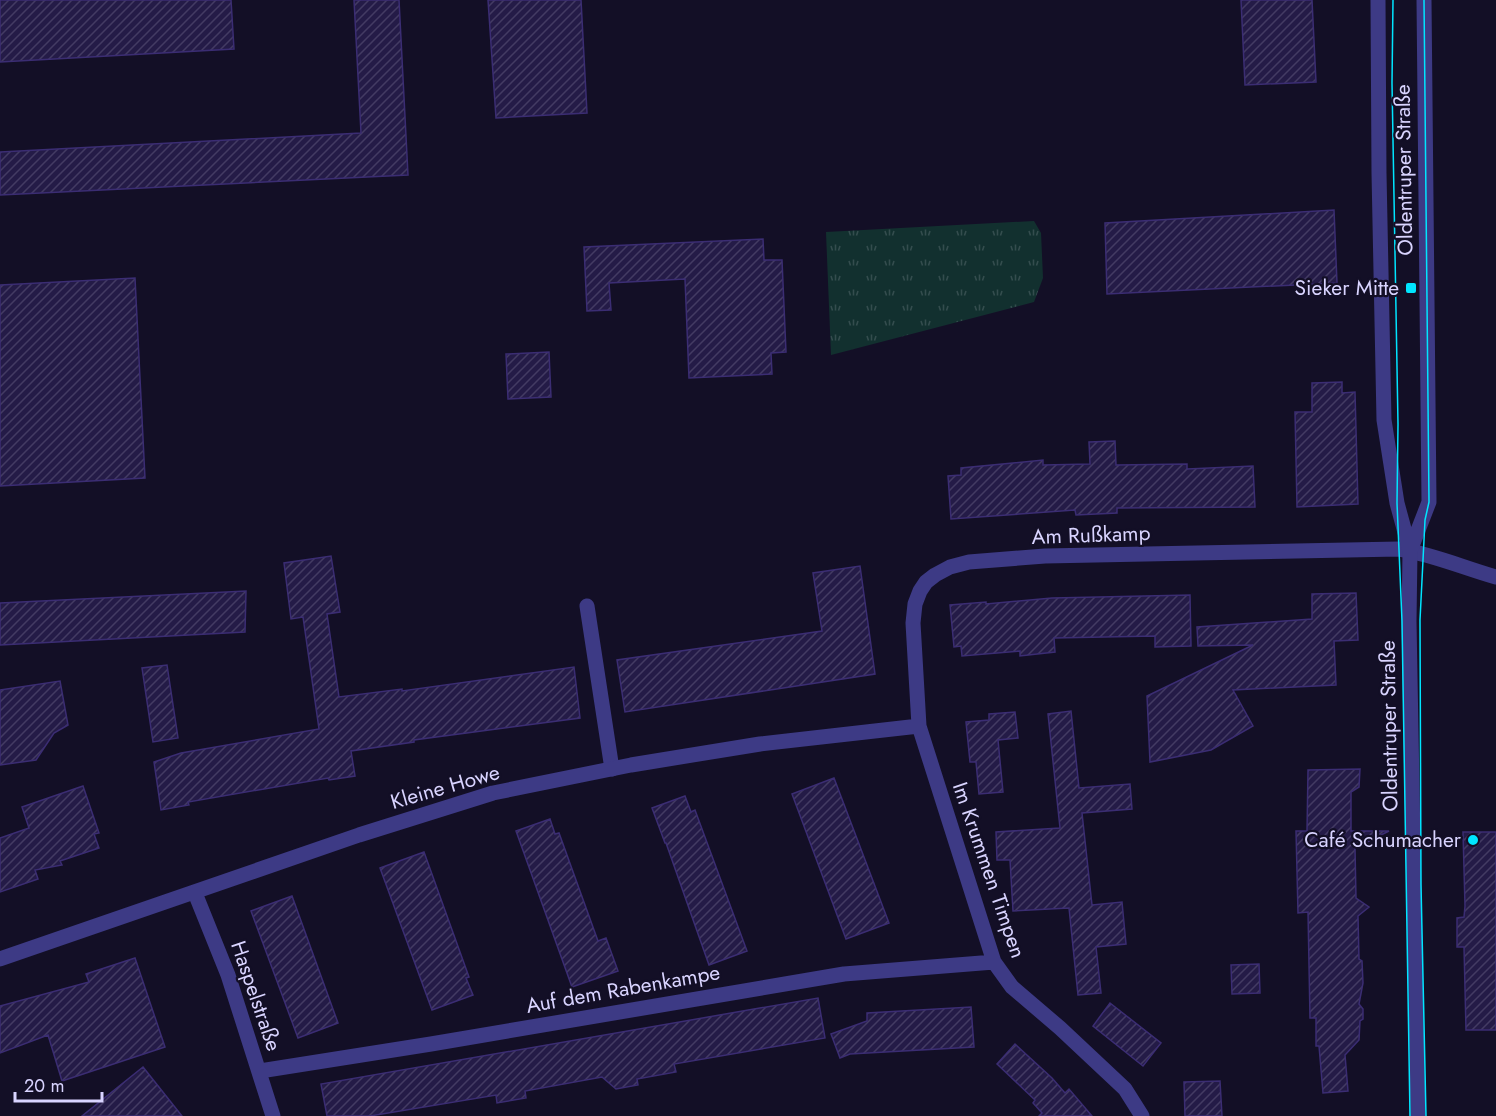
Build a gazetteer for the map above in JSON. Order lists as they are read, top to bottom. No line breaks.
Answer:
{"streets":{"street":["Oldentruper Straße","Am Rußkamp","Kleine Howe","Im Krummen Timpen","Auf dem Rabenkampe","Haspelstraße"]},"crossings":[["Oldentruper Straße","Am Rußkamp"],["Am Rußkamp","Kleine Howe"],["Am Rußkamp","Im Krummen Timpen"],["Kleine Howe","Im Krummen Timpen"],["Kleine Howe","Haspelstraße"],["Im Krummen Timpen","Auf dem Rabenkampe"],["Auf dem Rabenkampe","Haspelstraße"]],"places":{"transit":["Sieker Mitte"],"other":["Café Schumacher"]},"scale_bar":"20 m"}
